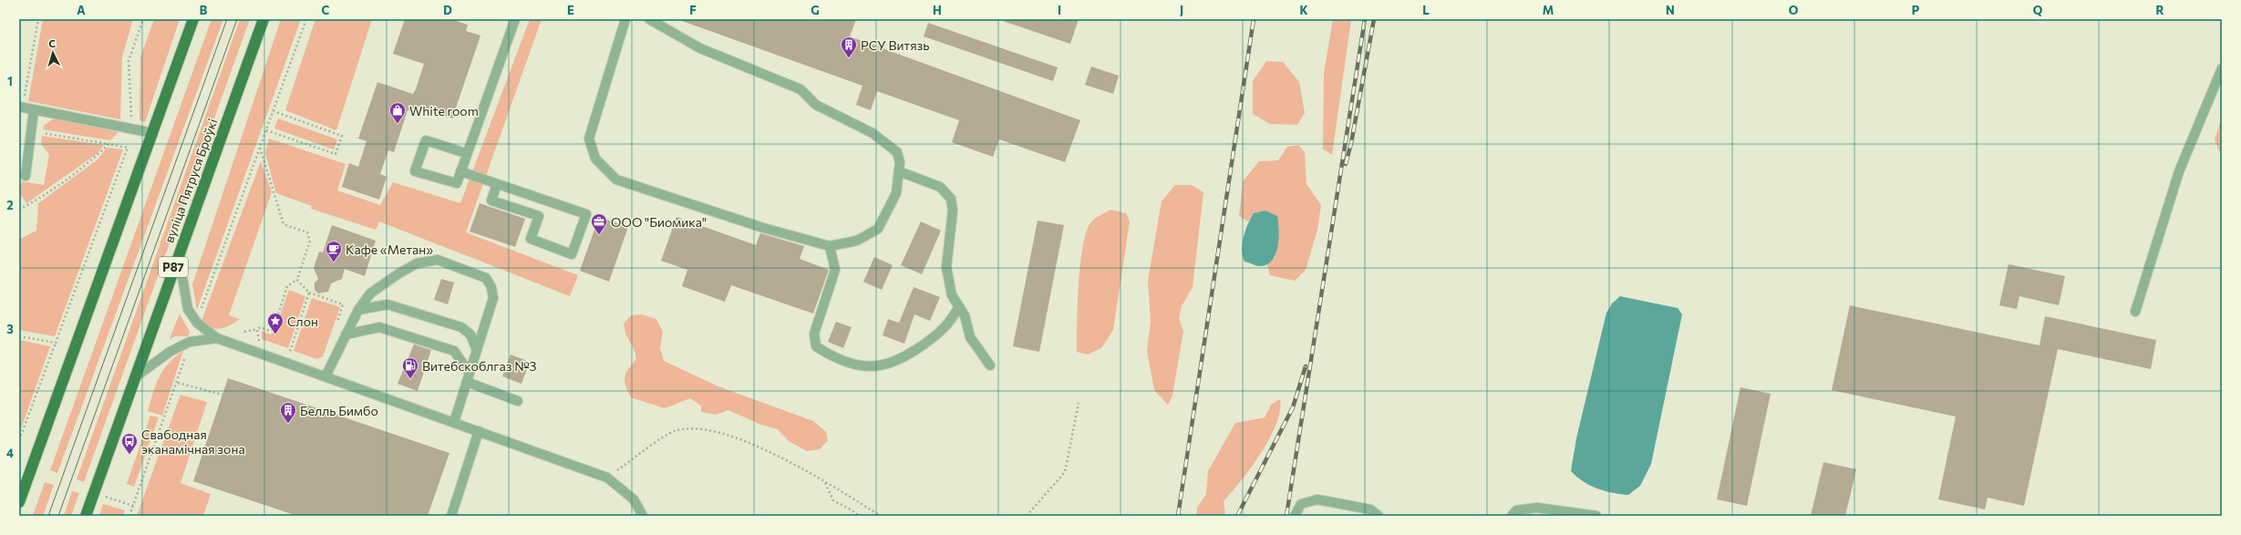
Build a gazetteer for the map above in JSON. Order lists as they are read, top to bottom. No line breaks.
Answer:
{"streets":{"main road":["вуліца Пятруся Броўкі","Р87"]},"places":{"building":["РСУ Витязь","Белль Бимбо"],"shop":["White room"],"office":["ООО \"Биомика\""],"cafe":["Кафе «Метан»"],"place":["Слон"],"fuel station":["Витебскоблгаз №3"],"bus stop":["Свабодная эканамічная зона"]},"north":"top","grid":{"columns":["A","B","C","D","E","F","G","H","I","J","K","L","M","N","O","P","Q","R"],"rows":["1","2","3","4"]}}
